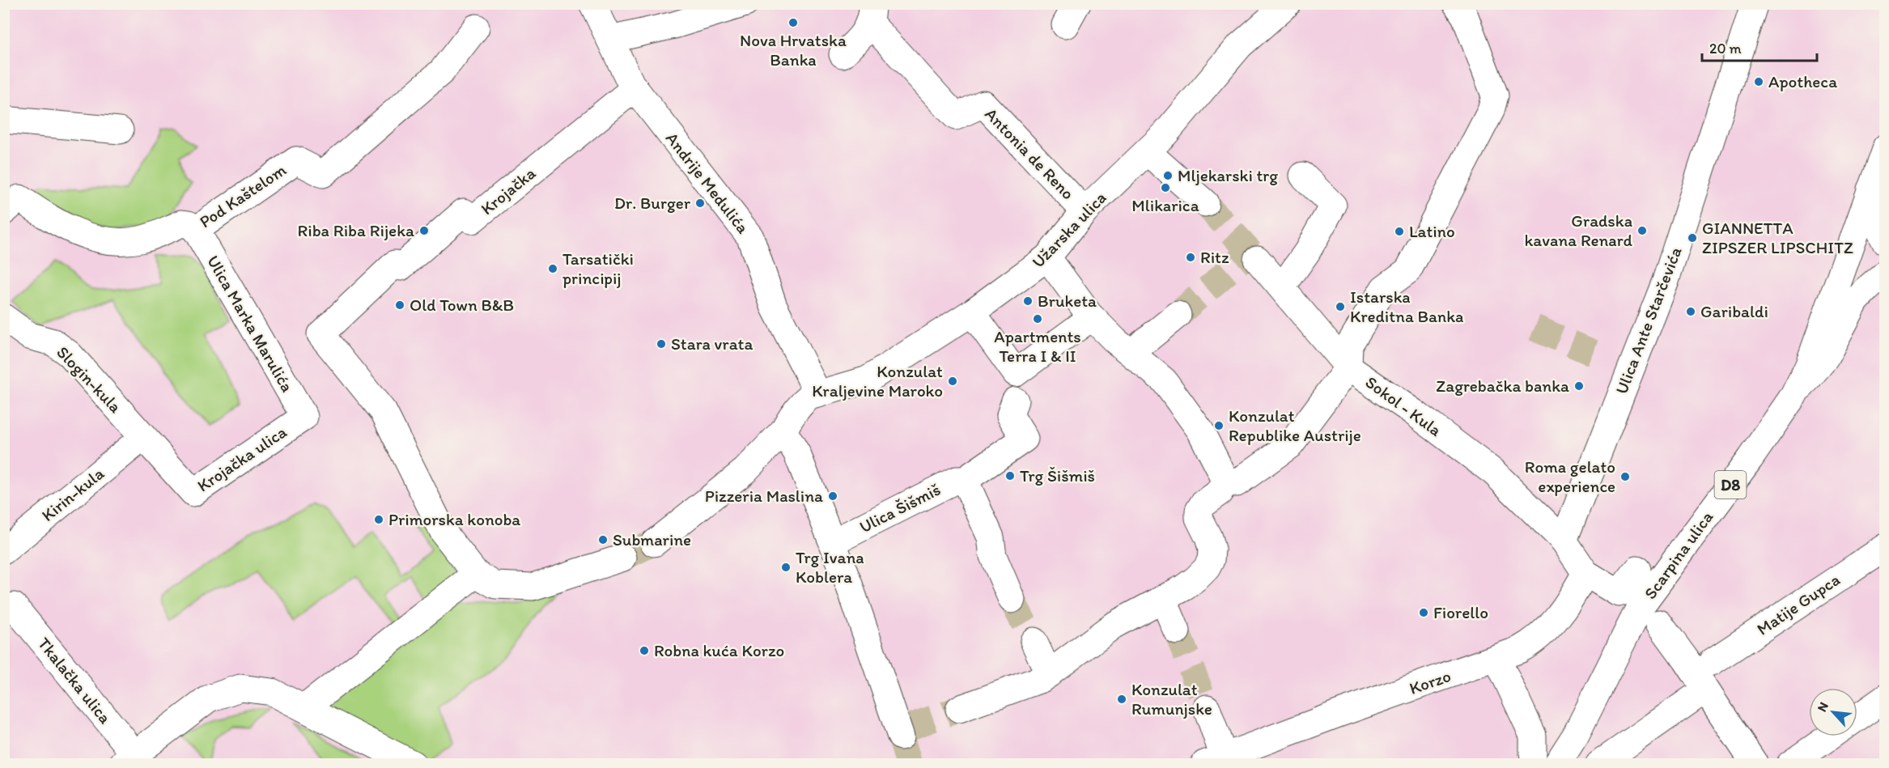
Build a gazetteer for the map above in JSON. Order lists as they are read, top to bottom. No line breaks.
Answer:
{"streets":{"street":["Antonia de Reno","Andrije Medulića","Krojačka","Pod Kaštelom","Užarska ulica","Ulica Ante Starčevića","Ulica Marka Marulića","Slogin-kula","Sokol - Kula","Krojačka ulica","D8","Kirin-kula","Ulica Šišmiš","Scarpina ulica","Matije Gupca","Tkalačka ulica","Korzo"]},"crossings":[["Antonia de Reno","Užarska ulica"],["Andrije Medulića","Krojačka"],["Andrije Medulića","Užarska ulica"],["Pod Kaštelom","Ulica Marka Marulića"],["Ulica Ante Starčevića","Sokol - Kula"],["Ulica Marka Marulića","Krojačka ulica"],["Slogin-kula","Krojačka ulica"],["Slogin-kula","Kirin-kula"],["Krojačka ulica","Kirin-kula"],["D8","Scarpina ulica"]],"places":["Nova Hrvatska Banka","Apotheca","Mljekarski trg","Mlikarica","Dr. Burger","Riba Riba Rijeka","Gradska kavana Renard","Latino","GIANNETTA ZIPSZER LIPSCHITZ","Ritz","Tarsatički principij","Bruketa","Old Town B&B","Istarska Kreditna Banka","Garibaldi","Apartments Terra I & II","Stara vrata","Konzulat Kraljevine Maroko","Zagrebačka banka","Konzulat Republike Austrije","Trg Šišmiš","Roma gelato experience","Pizzeria Maslina","Primorska konoba","Submarine","Trg Ivana Koblera","Fiorello","Robna kuća Korzo","Konzulat Rumunjske"],"scale_bar":"20 m","north":"top left"}
